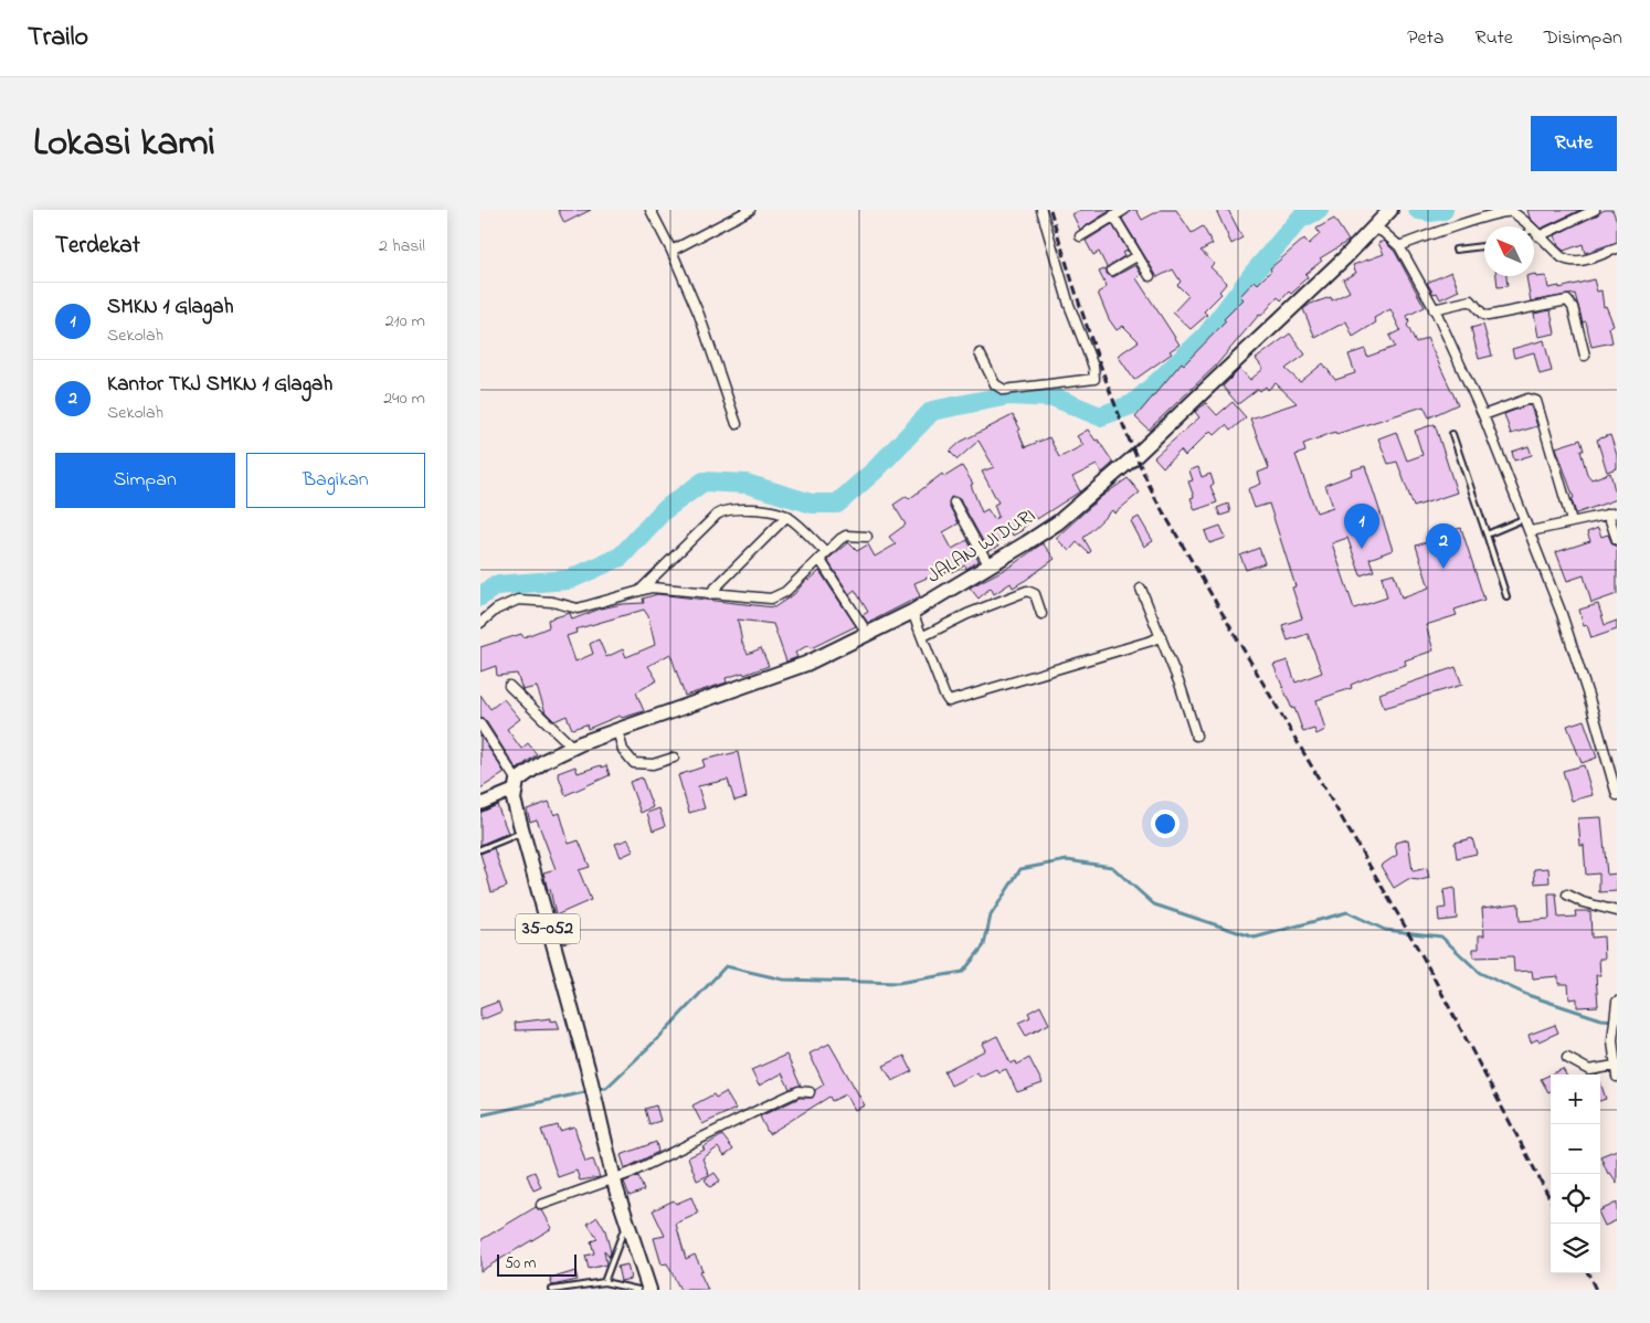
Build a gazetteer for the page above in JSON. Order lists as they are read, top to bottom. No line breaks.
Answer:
{"streets":{"main road":["JALAN WIDURI","35-052"]},"crossings":[["JALAN WIDURI","35-052"]],"scale_bar":"50 m","north":"top left","page":{"header":"Trailo","nav":["Peta","Rute","Disimpan"],"title":"Lokasi kami","buttons":["Rute",["Simpan","Bagikan"]],"heading":["Terdekat","2 hasil"],"list":[{"mark":"1","name":"SMKN 1 Glagah","note":"Sekolah","value":"210 m"},{"mark":"2","name":"Kantor TKJ SMKN 1 Glagah","note":"Sekolah","value":"240 m"}],"pins":["1","2"],"map_buttons":["+","−"],"scale":"50 m"}}
